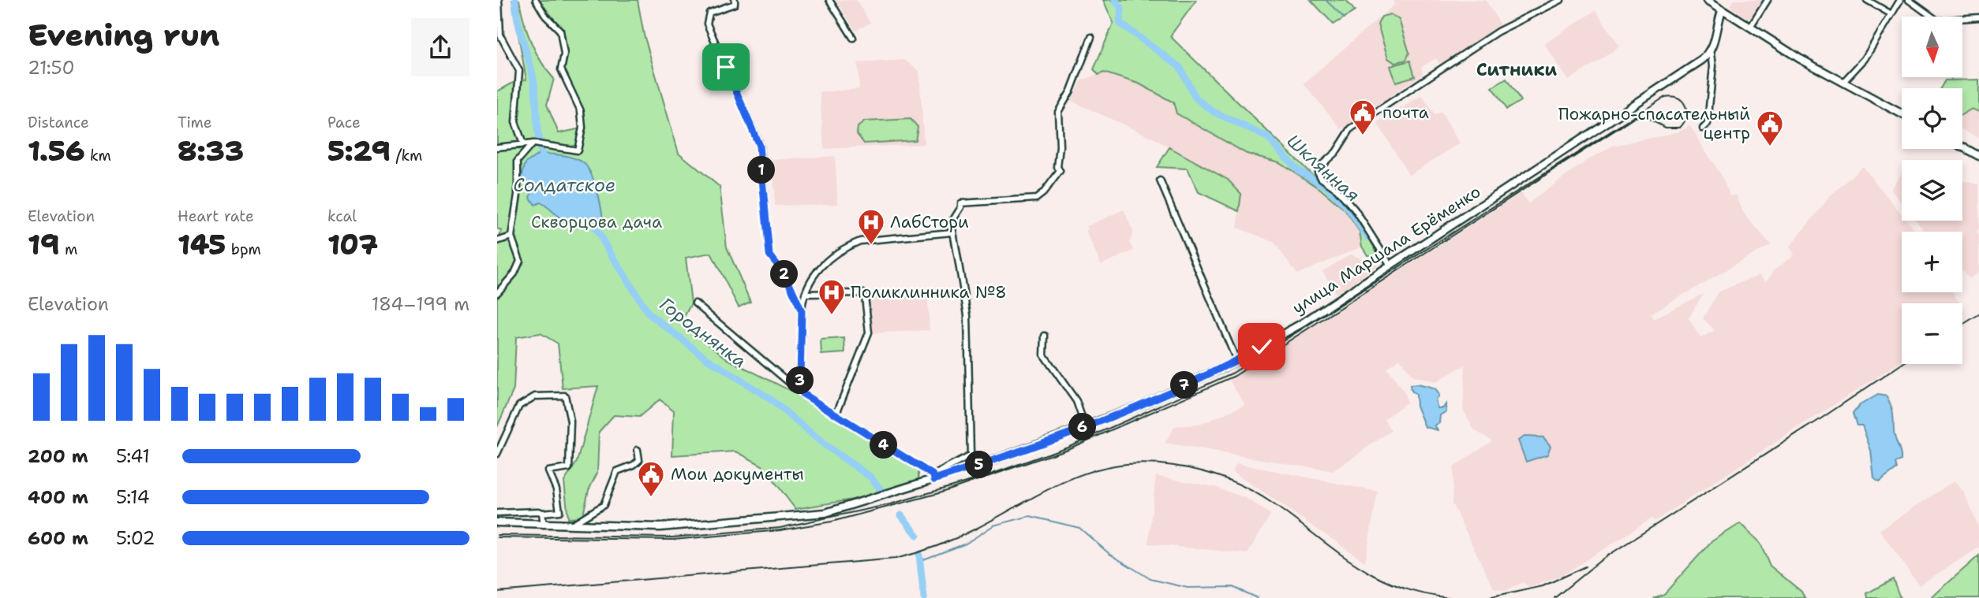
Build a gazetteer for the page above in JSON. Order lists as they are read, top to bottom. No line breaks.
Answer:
{"streets":{"main road":["улица Маршала Ерёменко"]},"districts":["Ситники"],"water":["Шклянная","Солдатское","Городнянка"],"parks":["Скворцова дача"],"places":{"public building":["почта","Пожарно-спасательный центр","Мои документы"],"hospital":["ЛабСтори","Поликлинника №8"]},"north":"bottom","page":{"heading":["Evening run","21:50"],"map_buttons":["+","−"],"stats":[["Distance","1.56 km"],["Time","8:33"],["Pace","5:29 /km"],["Elevation","19 m"],["Heart rate","145 bpm"],["kcal","107"]],"pins":["1","2","3","7","6","4","5"],"chart":["Elevation","184–199 m"],"list":[{"name":"200 m","note":"5:41"},{"name":"400 m","note":"5:14"},{"name":"600 m","note":"5:02"}]}}
